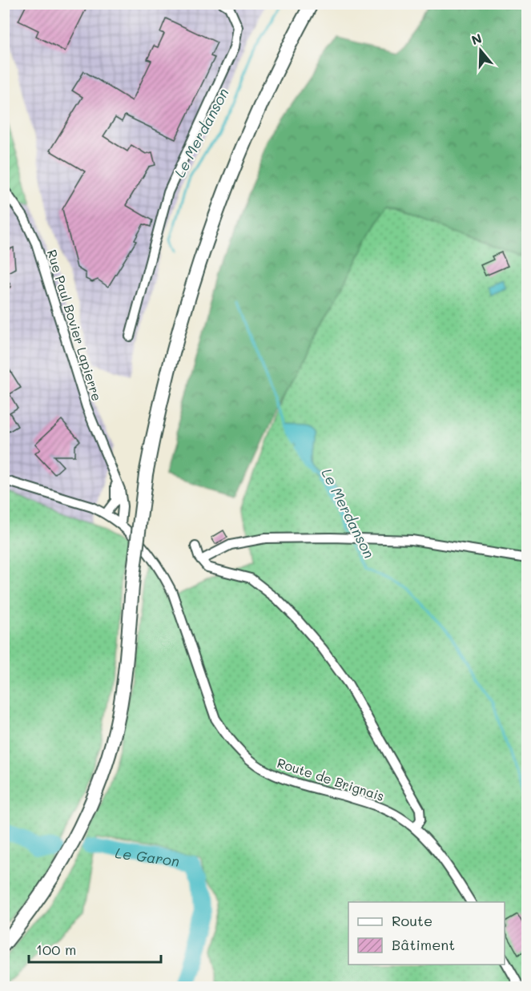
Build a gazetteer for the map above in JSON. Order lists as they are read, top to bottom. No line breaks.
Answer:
{"streets":{"street":["Rue Paul Bovier Lapierre","Route de Brignais"]},"crossings":[["Rue Paul Bovier Lapierre","Route de Brignais"]],"water":["Le Merdanson","Le Garon"],"legend":["Route","Bâtiment"],"scale_bar":"100 m","north":"top"}
